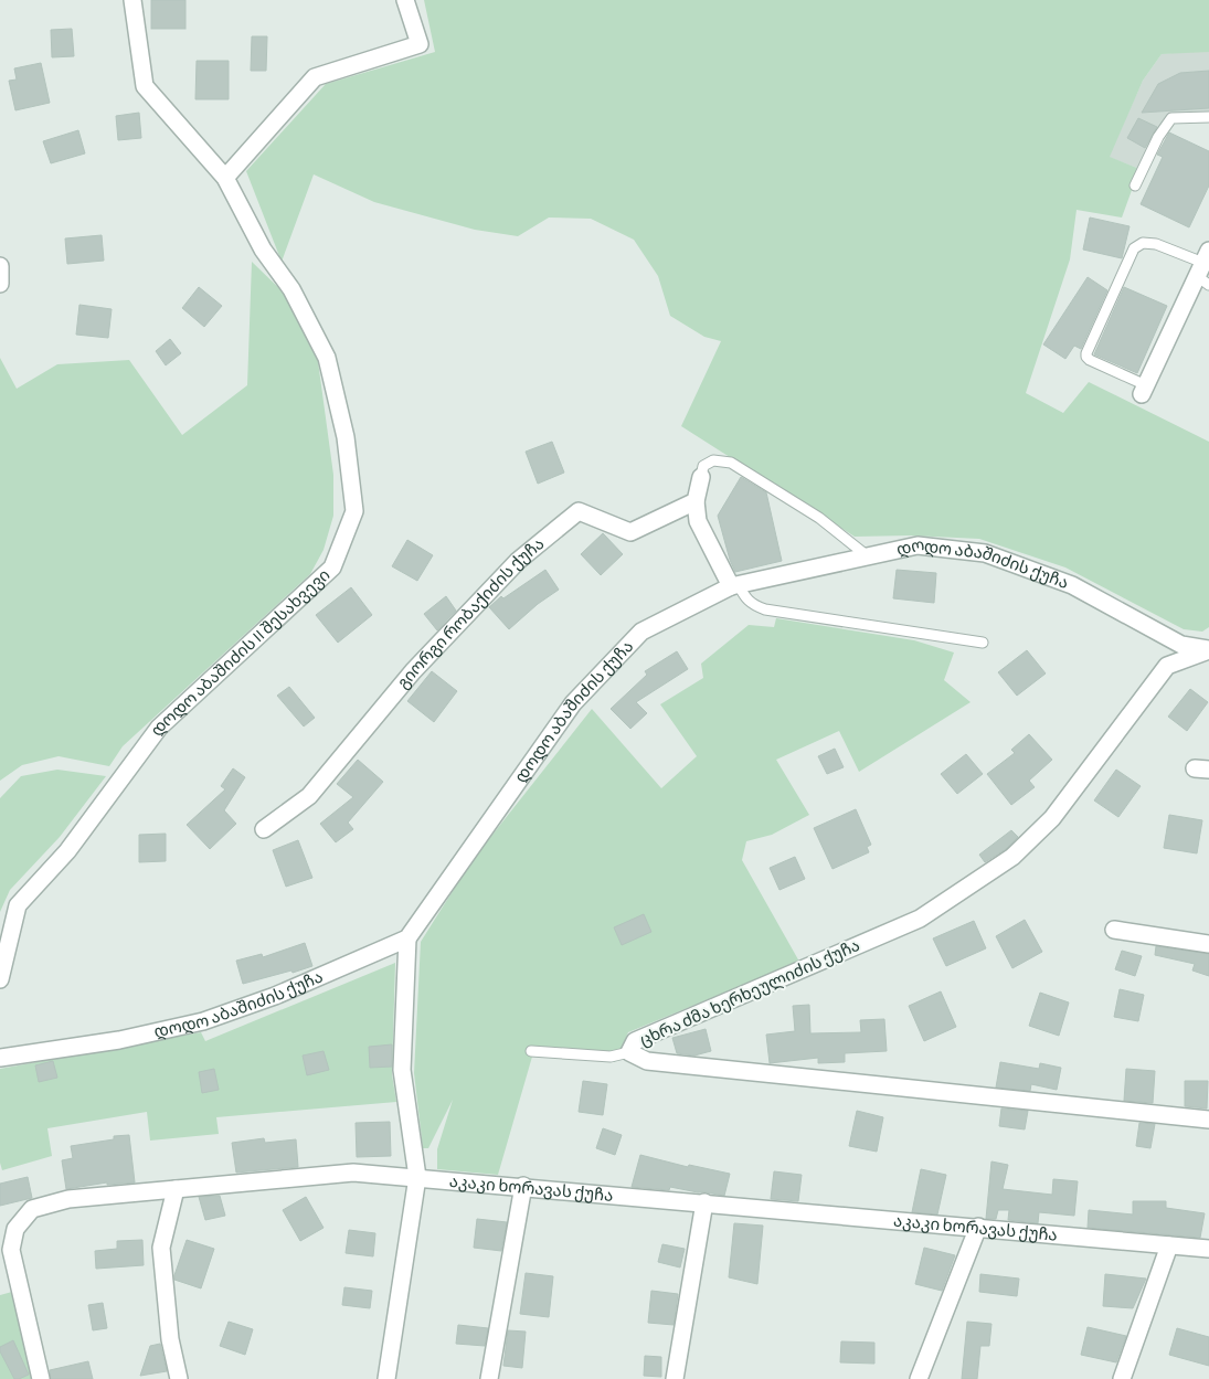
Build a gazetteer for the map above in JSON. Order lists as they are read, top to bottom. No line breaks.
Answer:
{"streets":{"street":["დოდო აბაშიძის ქუჩა","გიორგი რობაქიძის ქუჩა","დოდო აბაშიძის II შესახვევი","ცხრა ძმა ხერხეულიძის ქუჩა","აკაკი ხორავას ქუჩა"]},"crossings":[["დოდო აბაშიძის ქუჩა","ცხრა ძმა ხერხეულიძის ქუჩა"]]}
